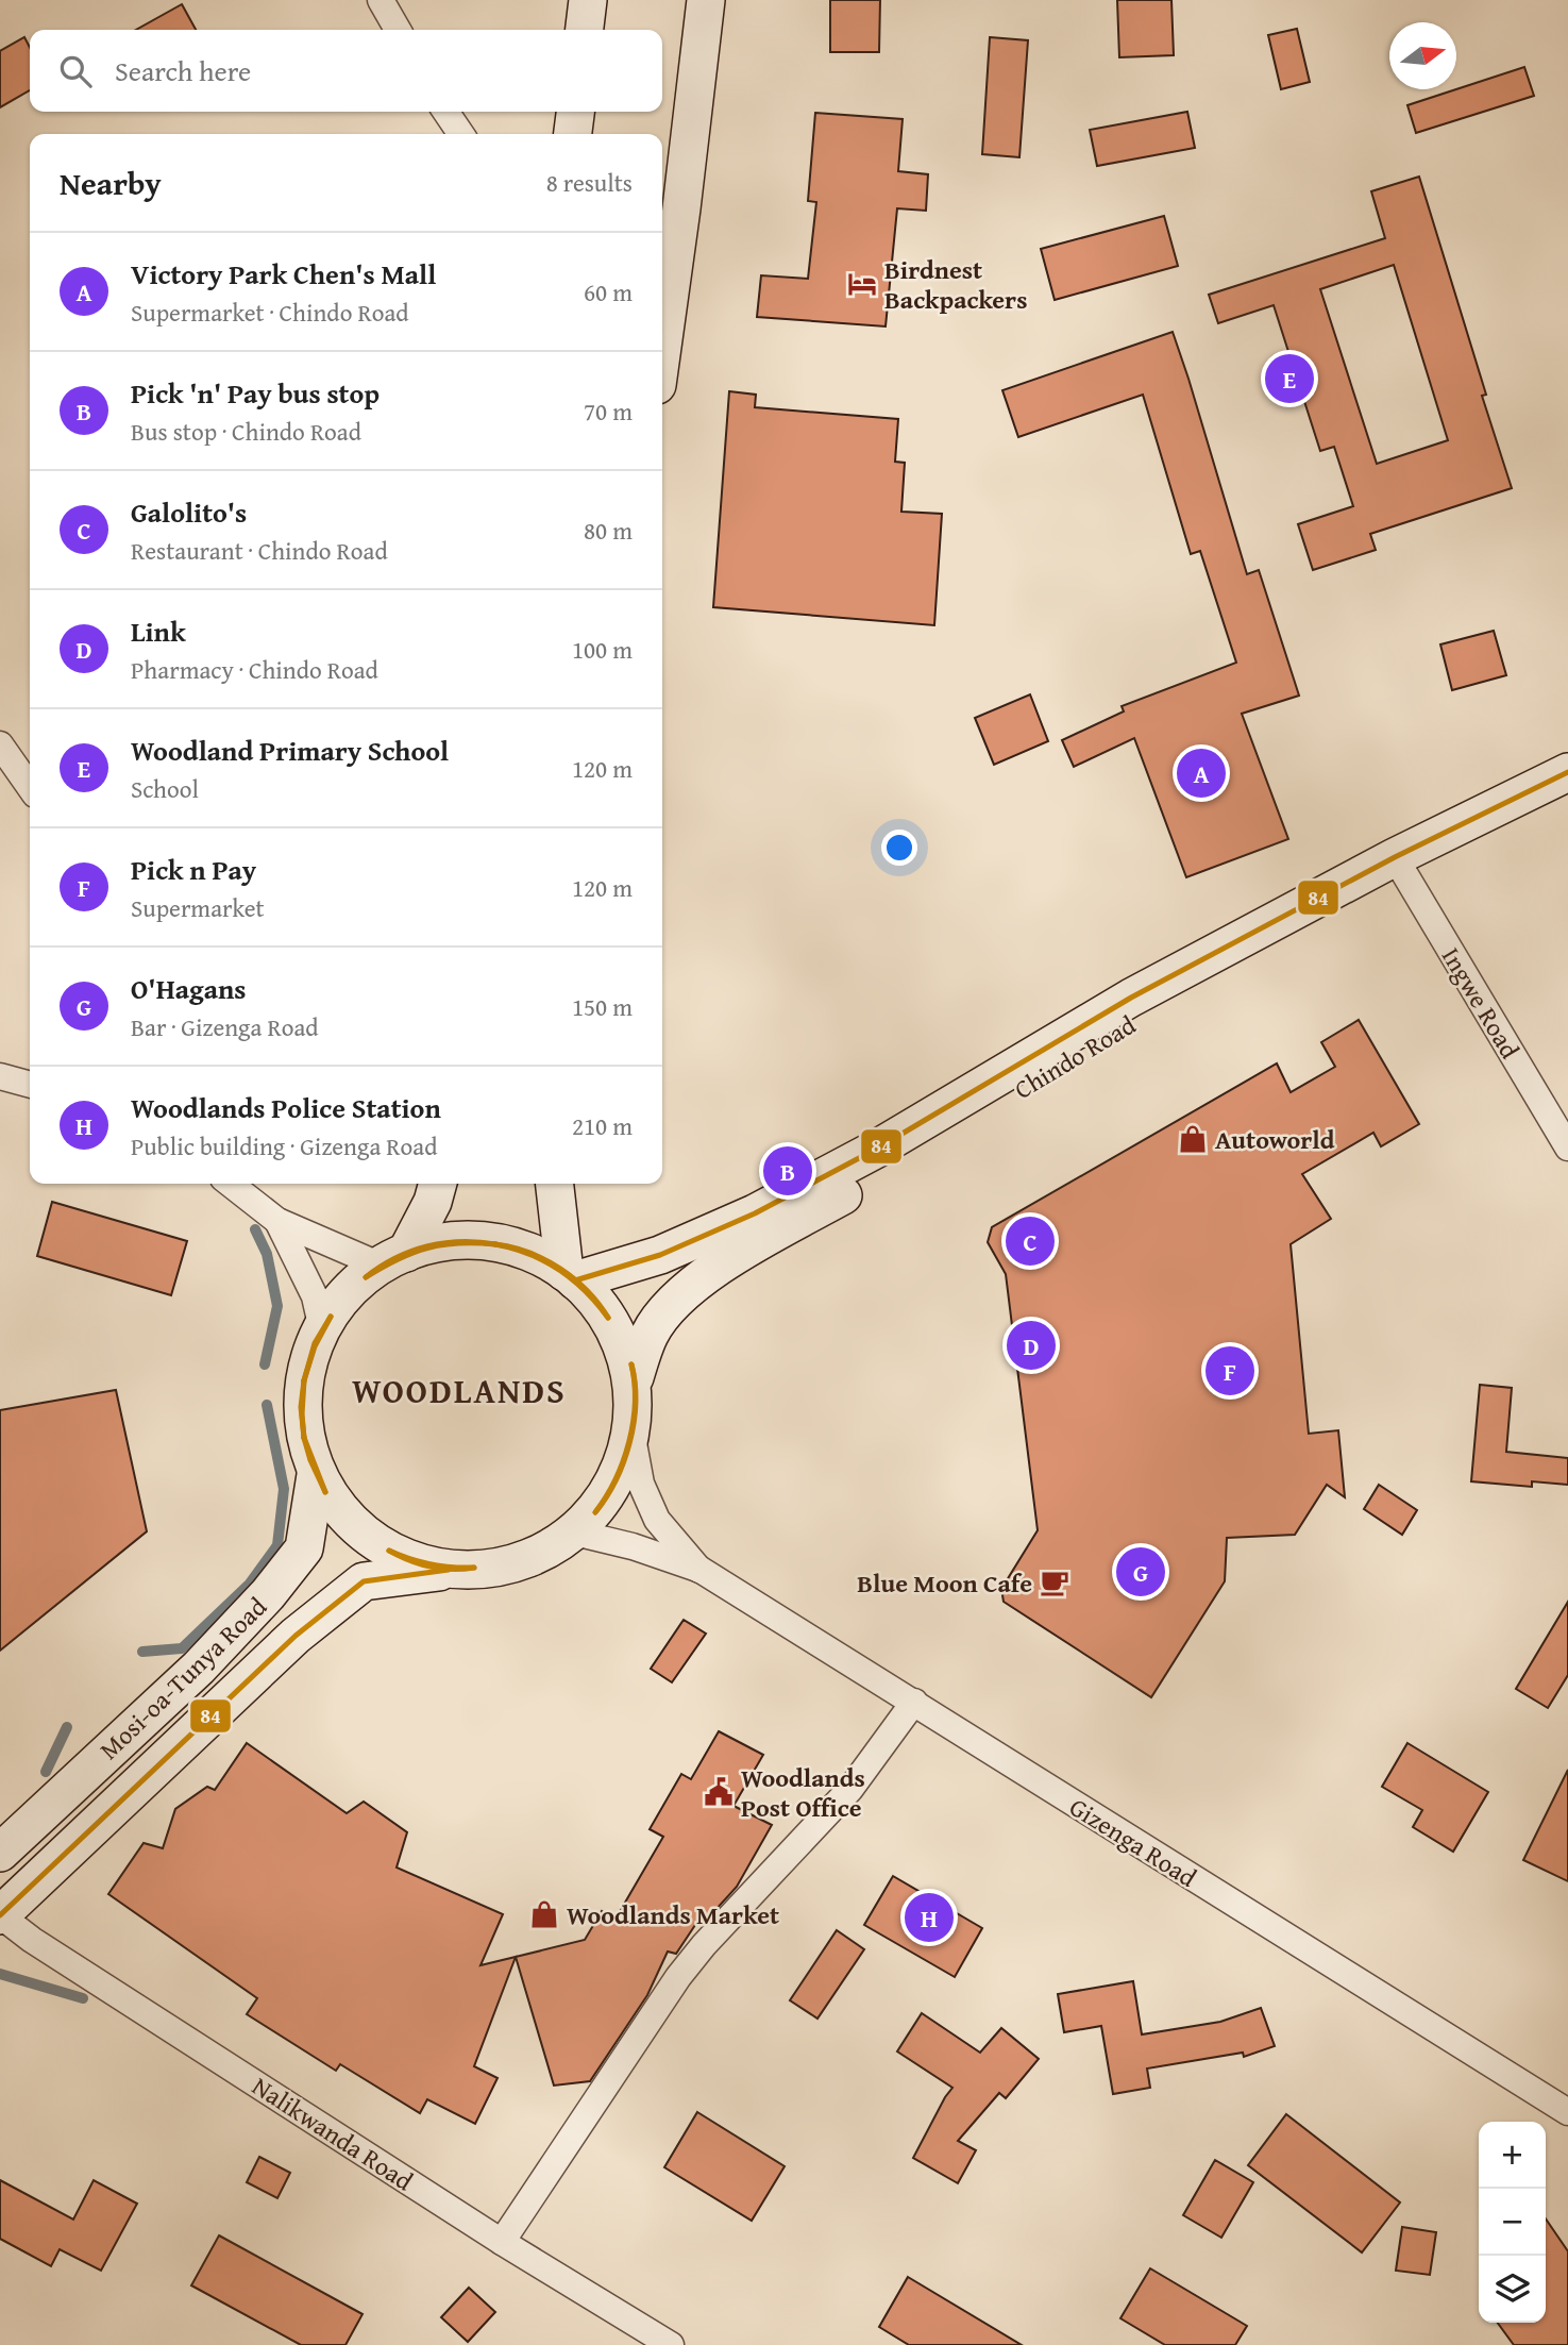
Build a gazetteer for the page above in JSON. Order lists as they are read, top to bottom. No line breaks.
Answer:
{"streets":{"main road":["Chindo Road","Mosi-oa-Tunya Road"],"street":["Ingwe Road","Gizenga Road","Nalikwanda Road"]},"crossings":[["Ingwe Road","Chindo Road"],["Mosi-oa-Tunya Road","Gizenga Road"],["Mosi-oa-Tunya Road","Nalikwanda Road"]],"districts":["WOODLANDS"],"places":{"hotel":["Birdnest Backpackers"],"shop":["Autoworld","Woodlands Market"],"cafe":["Blue Moon Cafe"],"public building":["Woodlands Post Office"]},"lines":["transit line 84"],"north":"right","page":{"search":"Search here","heading":["Nearby","8 results"],"list":[{"mark":"A","name":"Victory Park Chen's Mall","note":"Supermarket · Chindo Road","value":"60 m"},{"mark":"B","name":"Pick 'n' Pay bus stop","note":"Bus stop · Chindo Road","value":"70 m"},{"mark":"C","name":"Galolito's","note":"Restaurant · Chindo Road","value":"80 m"},{"mark":"D","name":"Link","note":"Pharmacy · Chindo Road","value":"100 m"},{"mark":"E","name":"Woodland Primary School","note":"School","value":"120 m"},{"mark":"F","name":"Pick n Pay","note":"Supermarket","value":"120 m"},{"mark":"G","name":"O'Hagans","note":"Bar · Gizenga Road","value":"150 m"},{"mark":"H","name":"Woodlands Police Station","note":"Public building · Gizenga Road","value":"210 m"}],"pins":["E","A","B","C","D","F","G","H"],"map_buttons":["+","−"]}}
